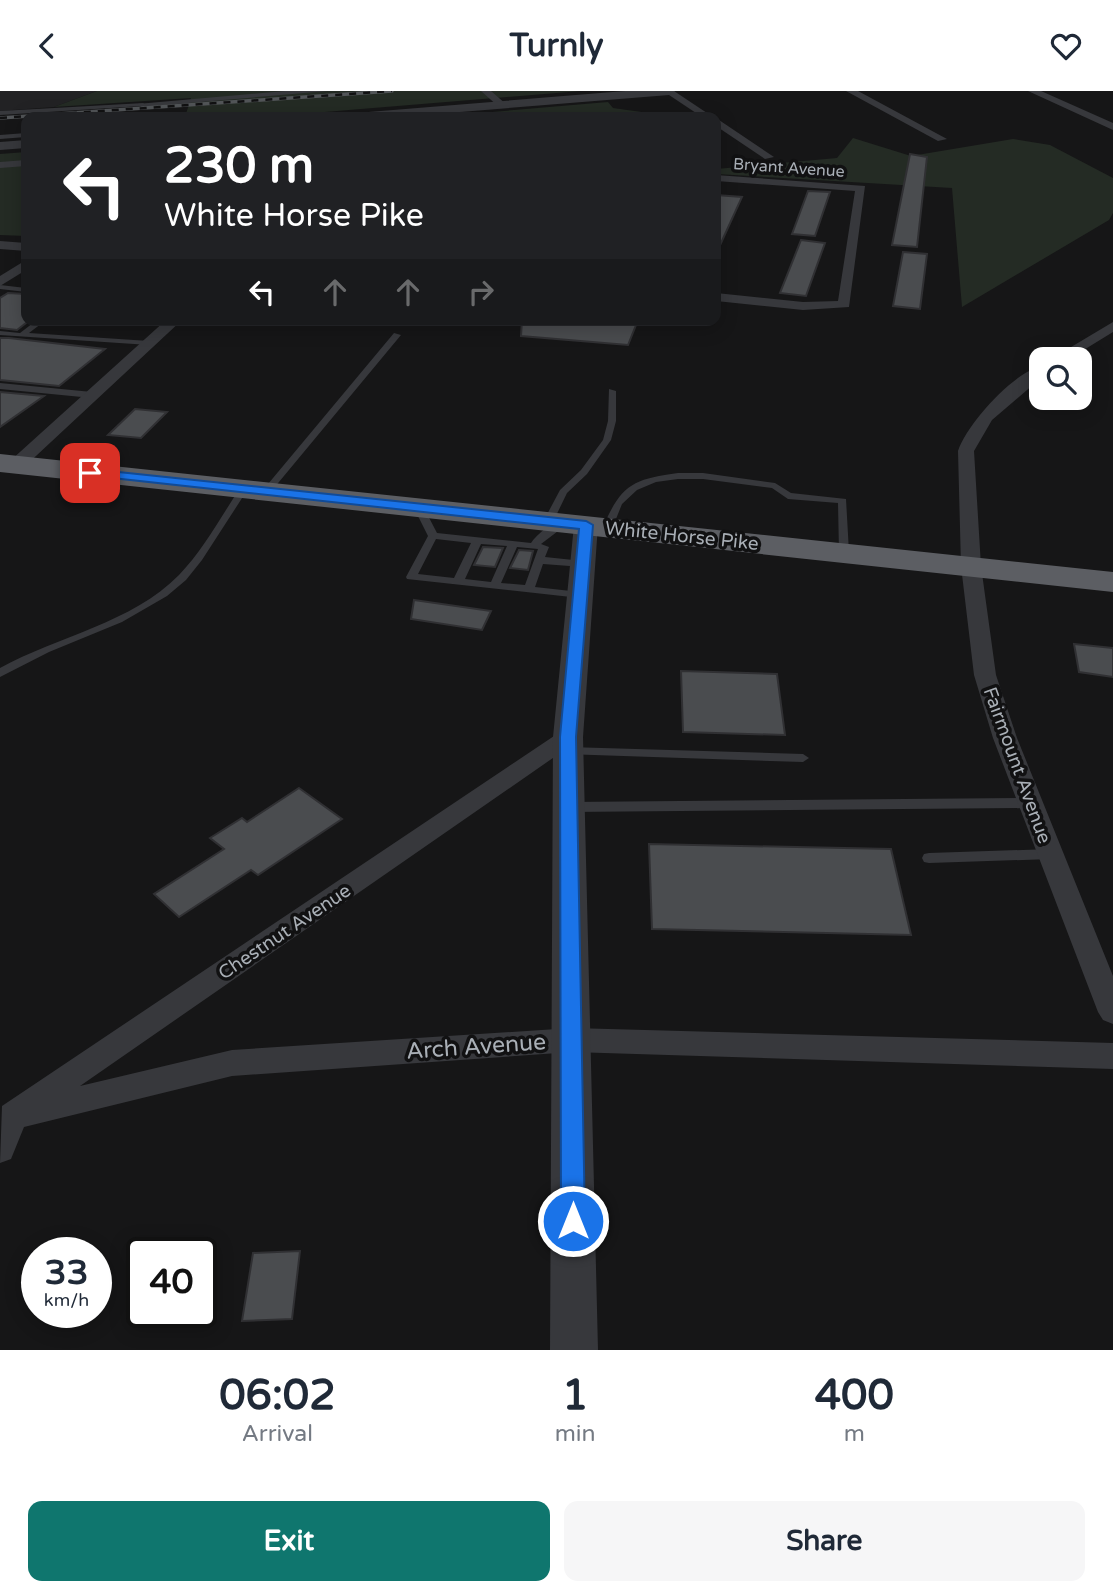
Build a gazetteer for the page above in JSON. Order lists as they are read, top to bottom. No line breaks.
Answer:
{"streets":{"highway":["White Horse Pike"],"street":["Bryant Avenue","Fairmount Avenue","Chestnut Avenue","Arch Avenue"]},"crossings":[["White Horse Pike","Fairmount Avenue"],["Chestnut Avenue","Arch Avenue"]],"page":{"header":"Turnly","turn":["230 m","White Horse Pike"],"speed":"33 km/h","limit":"40","eta":["06:02","Arrival","1","min","400","m"],"buttons":["Exit","Share"]}}
